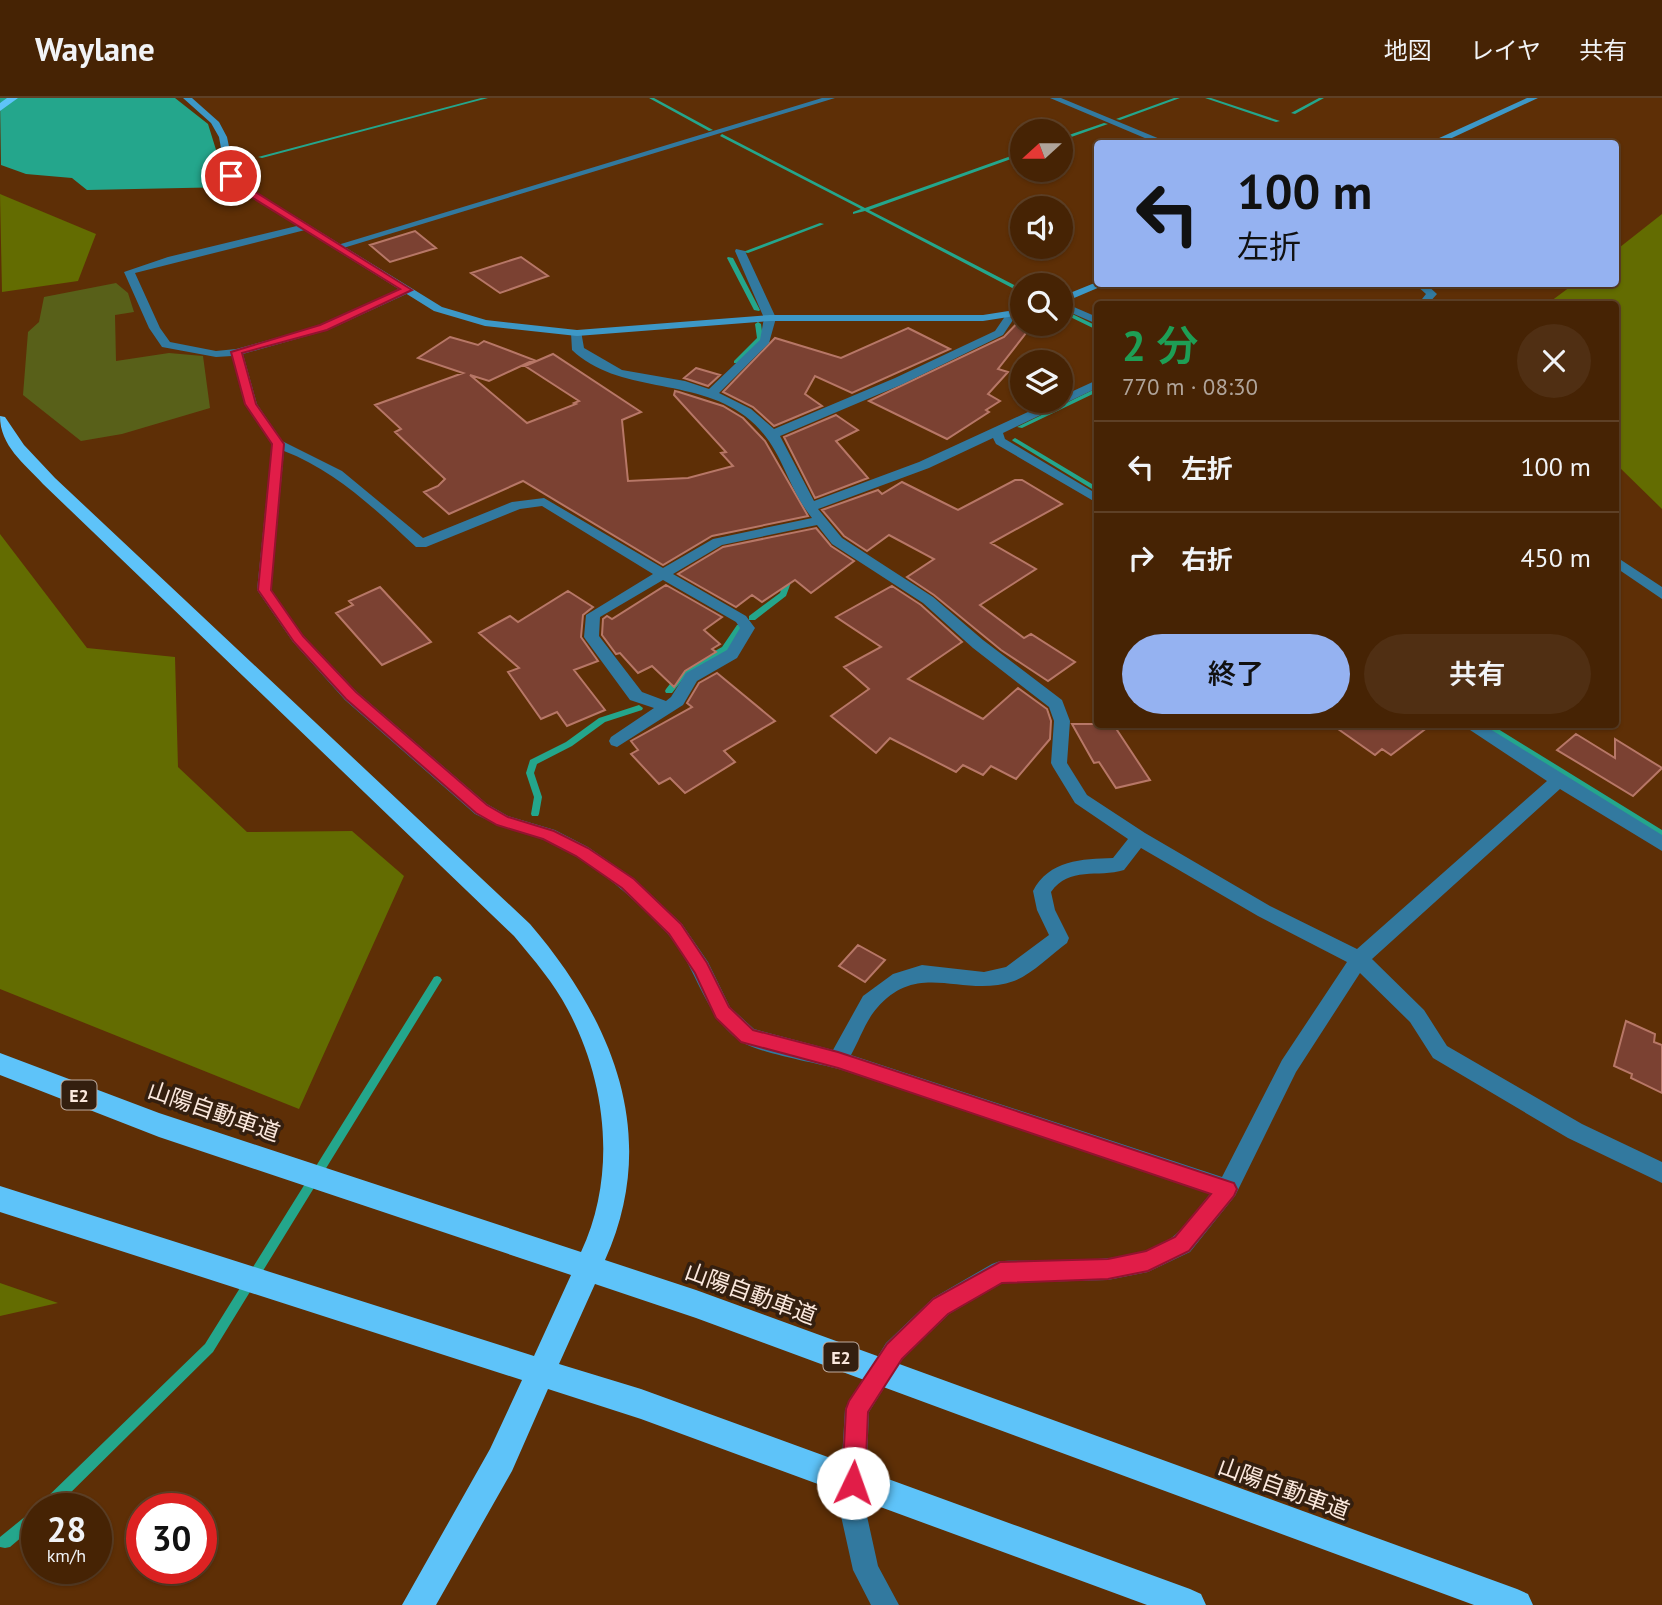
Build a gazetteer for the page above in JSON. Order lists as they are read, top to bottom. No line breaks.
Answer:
{"streets":{"highway":["E2","山陽自動車道"]},"north":"left","page":{"header":"Waylane","nav":["地図","レイヤ","共有"],"turn":["100 m","左折"],"heading":["2 分","770 m · 08:30"],"list":[{"name":"左折","value":"100 m"},{"name":"右折","value":"450 m"}],"buttons":["終了","共有"],"speed":"28 km/h","limit":"30"}}
